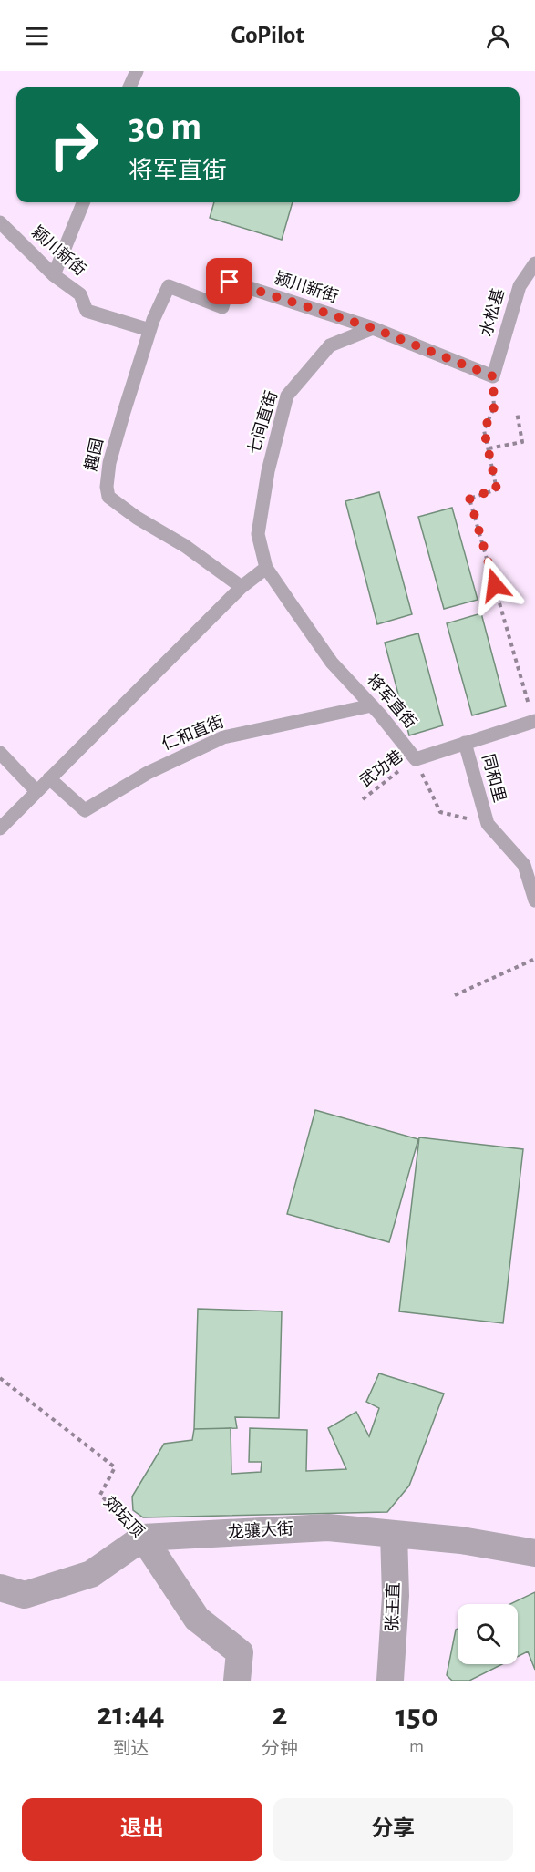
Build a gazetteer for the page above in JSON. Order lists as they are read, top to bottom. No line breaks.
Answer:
{"streets":{"street":["郊坛顶","龙骧大街","张王直"],"lane":["颖川新街","颍川新街","水松基","七间直街","趣园","将军直街","仁和直街","同和里"],"path":["武功巷"]},"crossings":[["颖川新街","颍川新街"],["颖川新街","趣园"],["颍川新街","七间直街"],["颍川新街","趣园"],["七间直街","将军直街"],["将军直街","仁和直街"],["将军直街","武功巷"],["将军直街","同和里"],["武功巷","同和里"],["郊坛顶","龙骧大街"],["龙骧大街","张王直"]],"page":{"header":"GoPilot","turn":["30 m","将军直街"],"eta":["21:44","到达","2","分钟","150","m"],"buttons":["退出","分享"]}}
